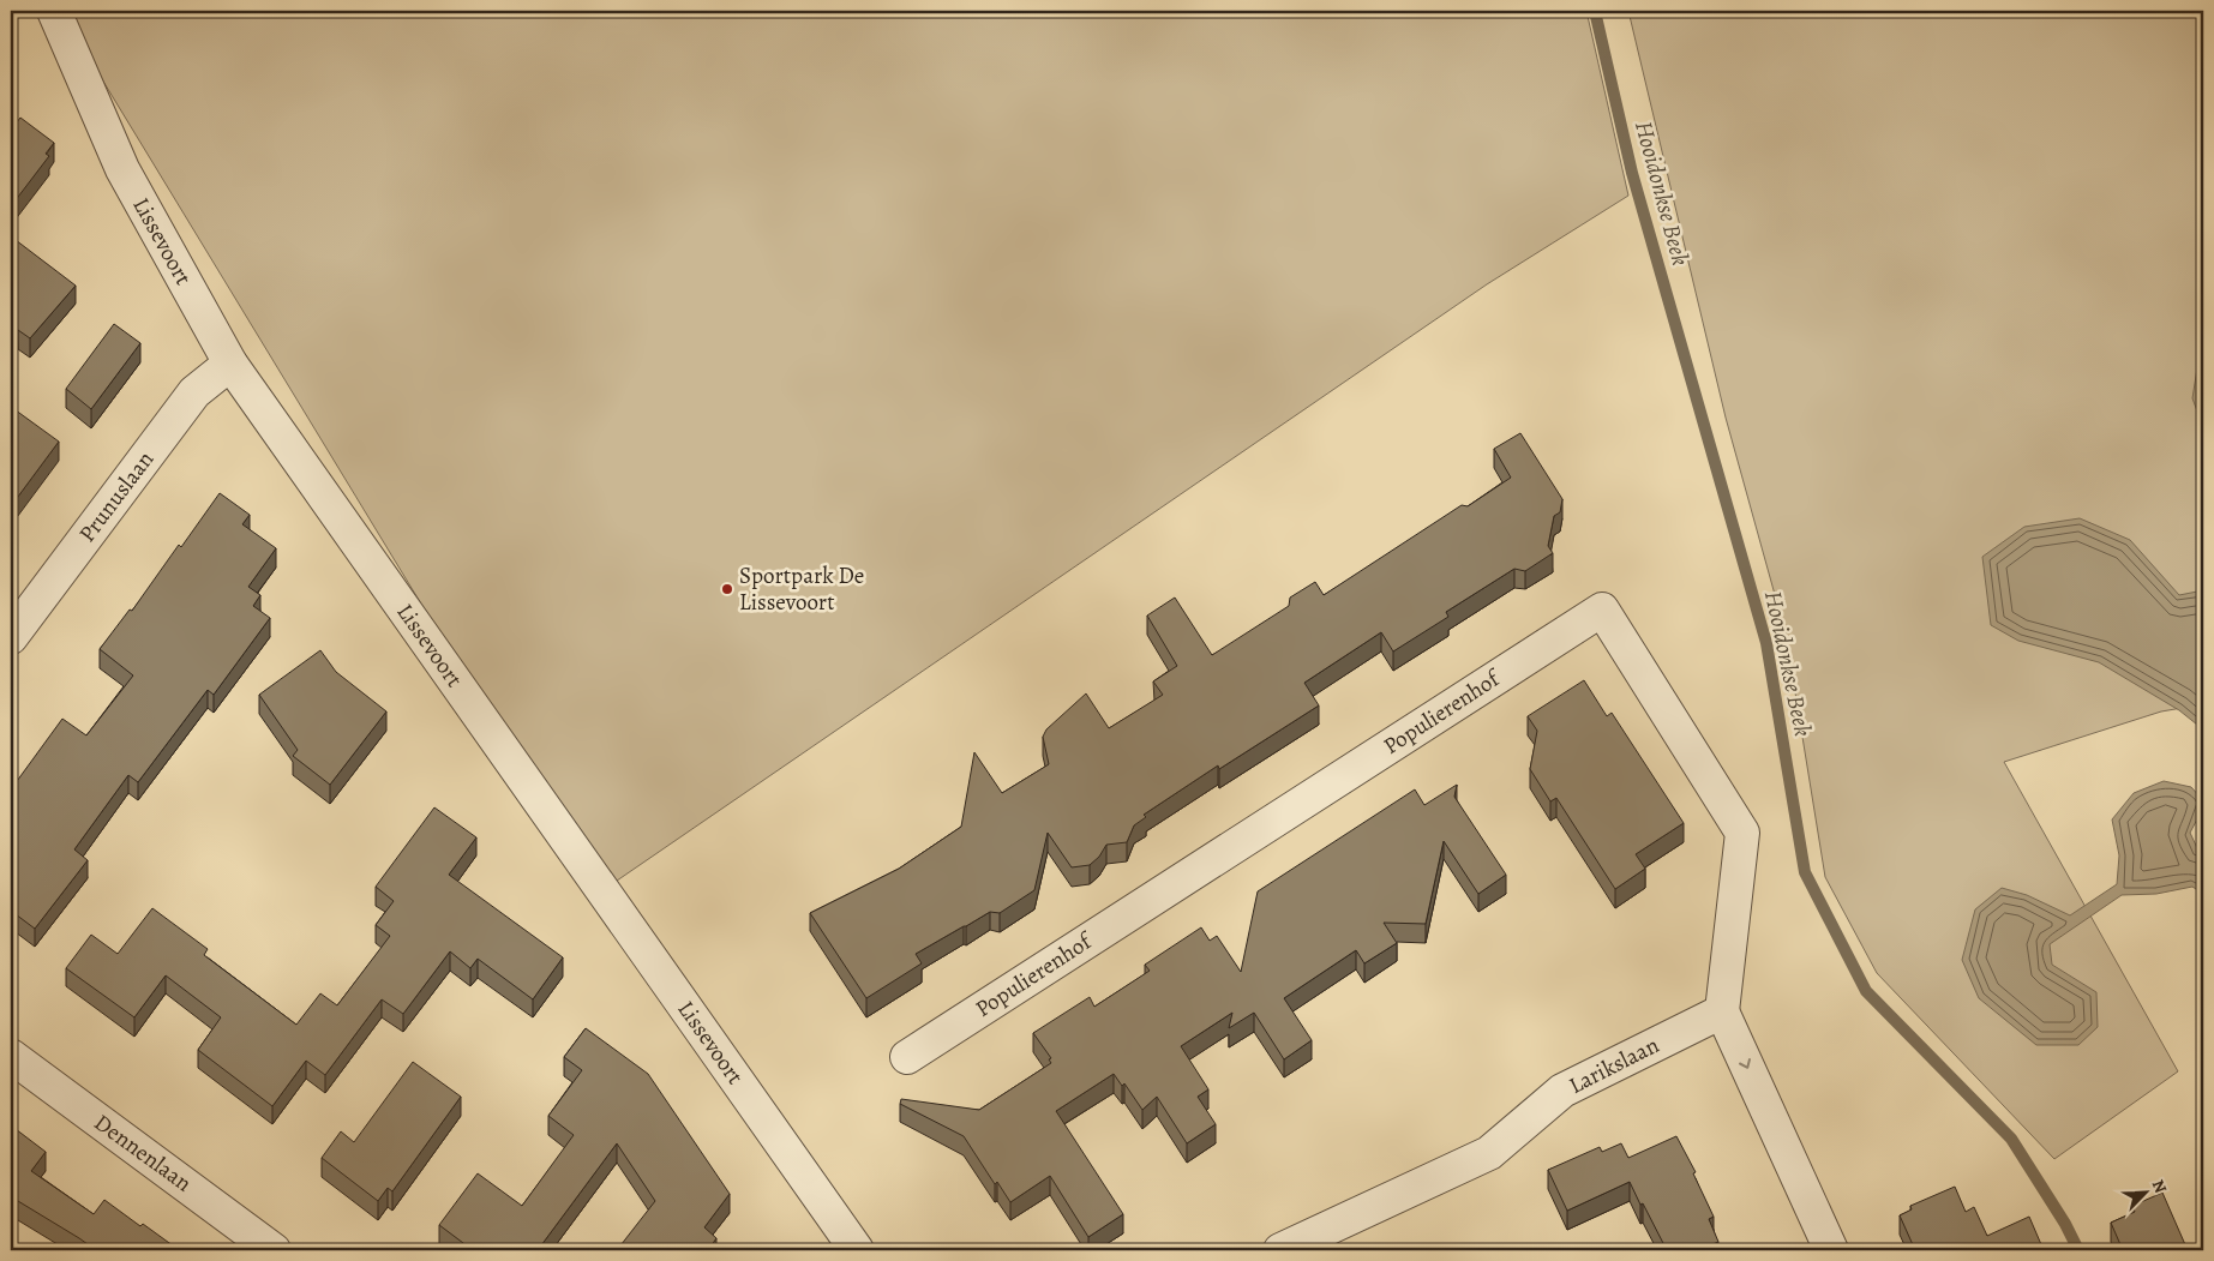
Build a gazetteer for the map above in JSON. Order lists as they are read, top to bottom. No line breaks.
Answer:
{"streets":{"street":["Lissevoort","Prunuslaan","Populierenhof","Larikslaan","Dennenlaan"]},"crossings":[["Lissevoort","Prunuslaan"],["Populierenhof","Larikslaan"]],"water":["Hooidonkse Beek"],"places":["Sportpark De Lissevoort"],"north":"top right"}
